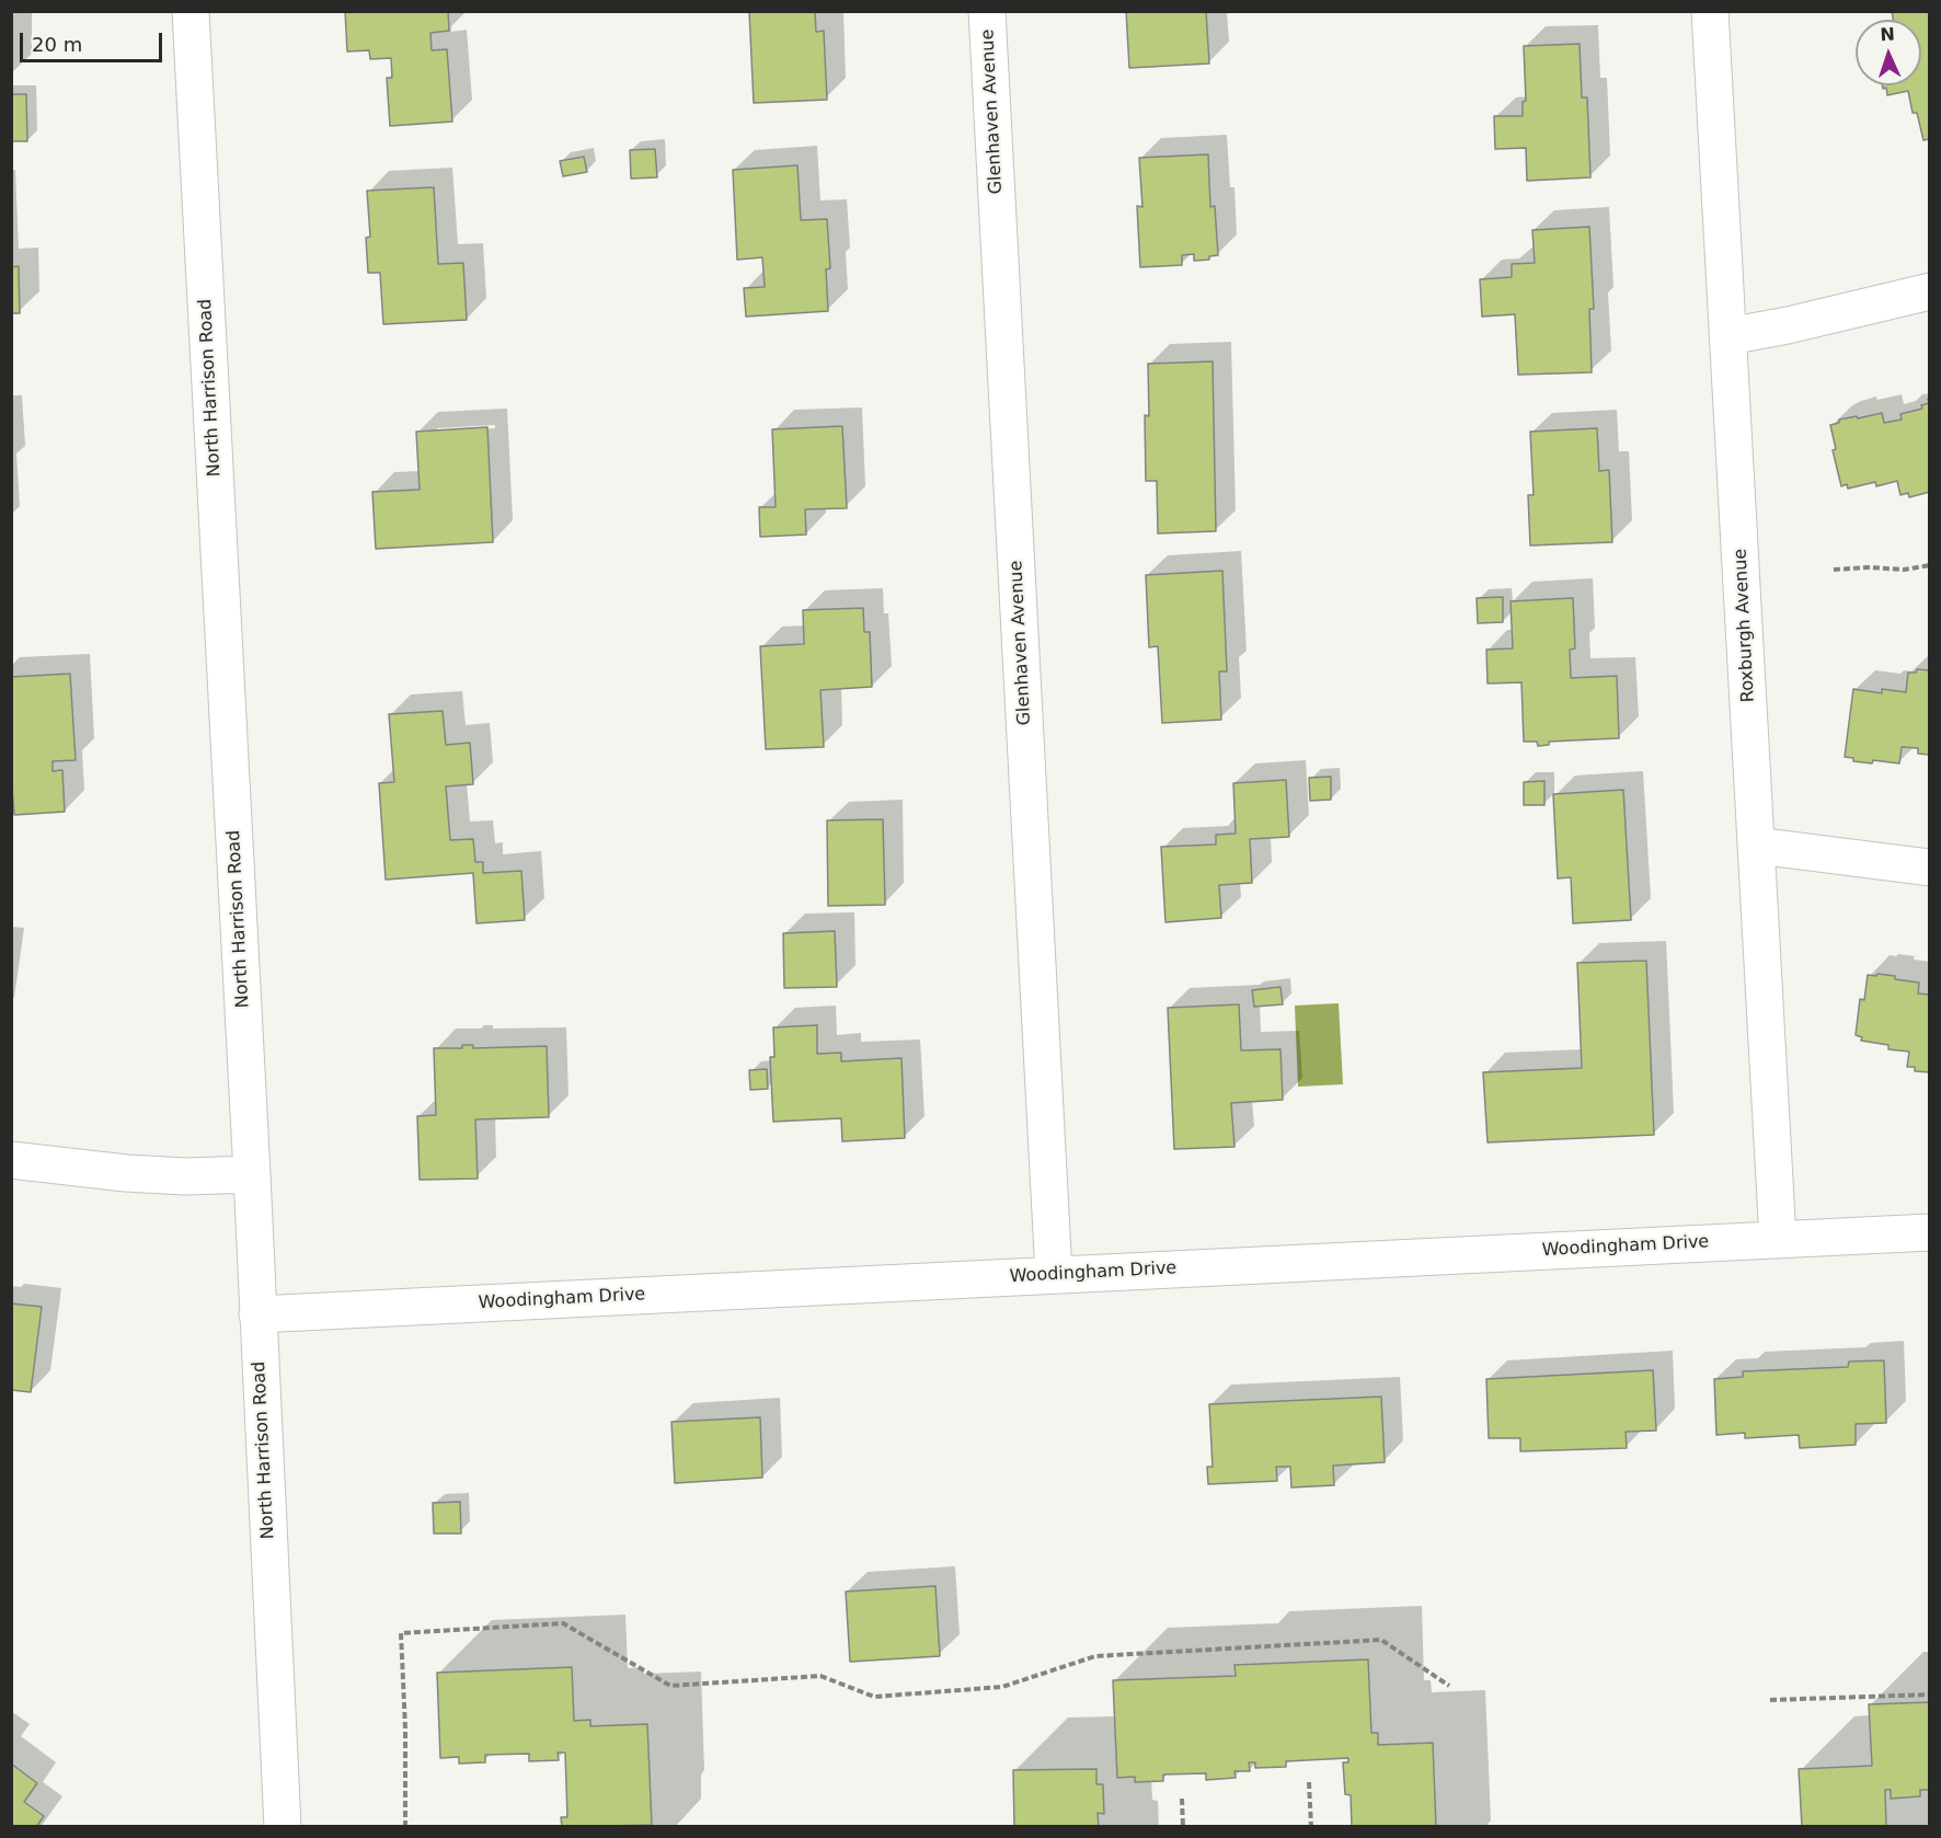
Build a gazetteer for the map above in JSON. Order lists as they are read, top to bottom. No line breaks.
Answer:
{"streets":{"street":["Glenhaven Avenue","North Harrison Road","Roxburgh Avenue","Woodingham Drive"]},"crossings":[["Glenhaven Avenue","Woodingham Drive"],["North Harrison Road","Woodingham Drive"],["Roxburgh Avenue","Woodingham Drive"]],"scale_bar":"20 m","north":"top"}
